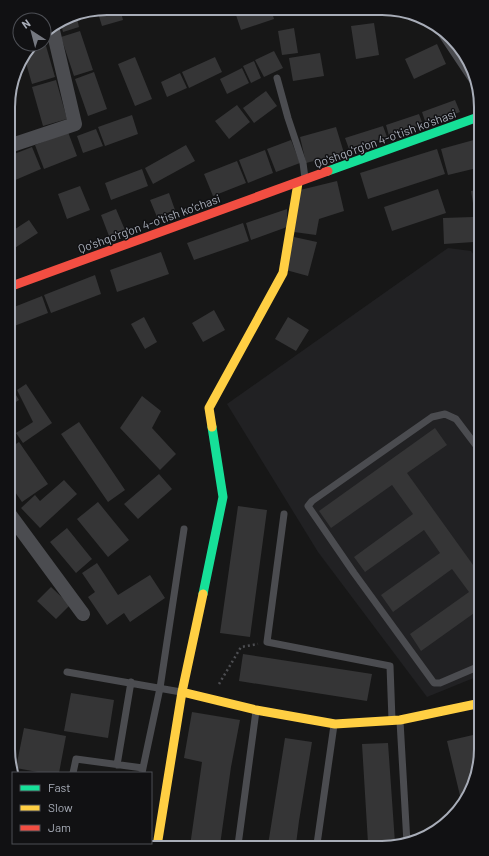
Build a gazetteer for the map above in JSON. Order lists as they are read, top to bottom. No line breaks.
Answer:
{"streets":{"street":["Qo'shqo'rg'on 4-o'tish ko'shasi","Qo'shqo'rg'on 4-o'tish ko'chasi"]},"crossings":[["Qo'shqo'rg'on 4-o'tish ko'shasi","Qo'shqo'rg'on 4-o'tish ko'chasi"]],"legend":["Fast","Slow","Jam"],"north":"top left"}
